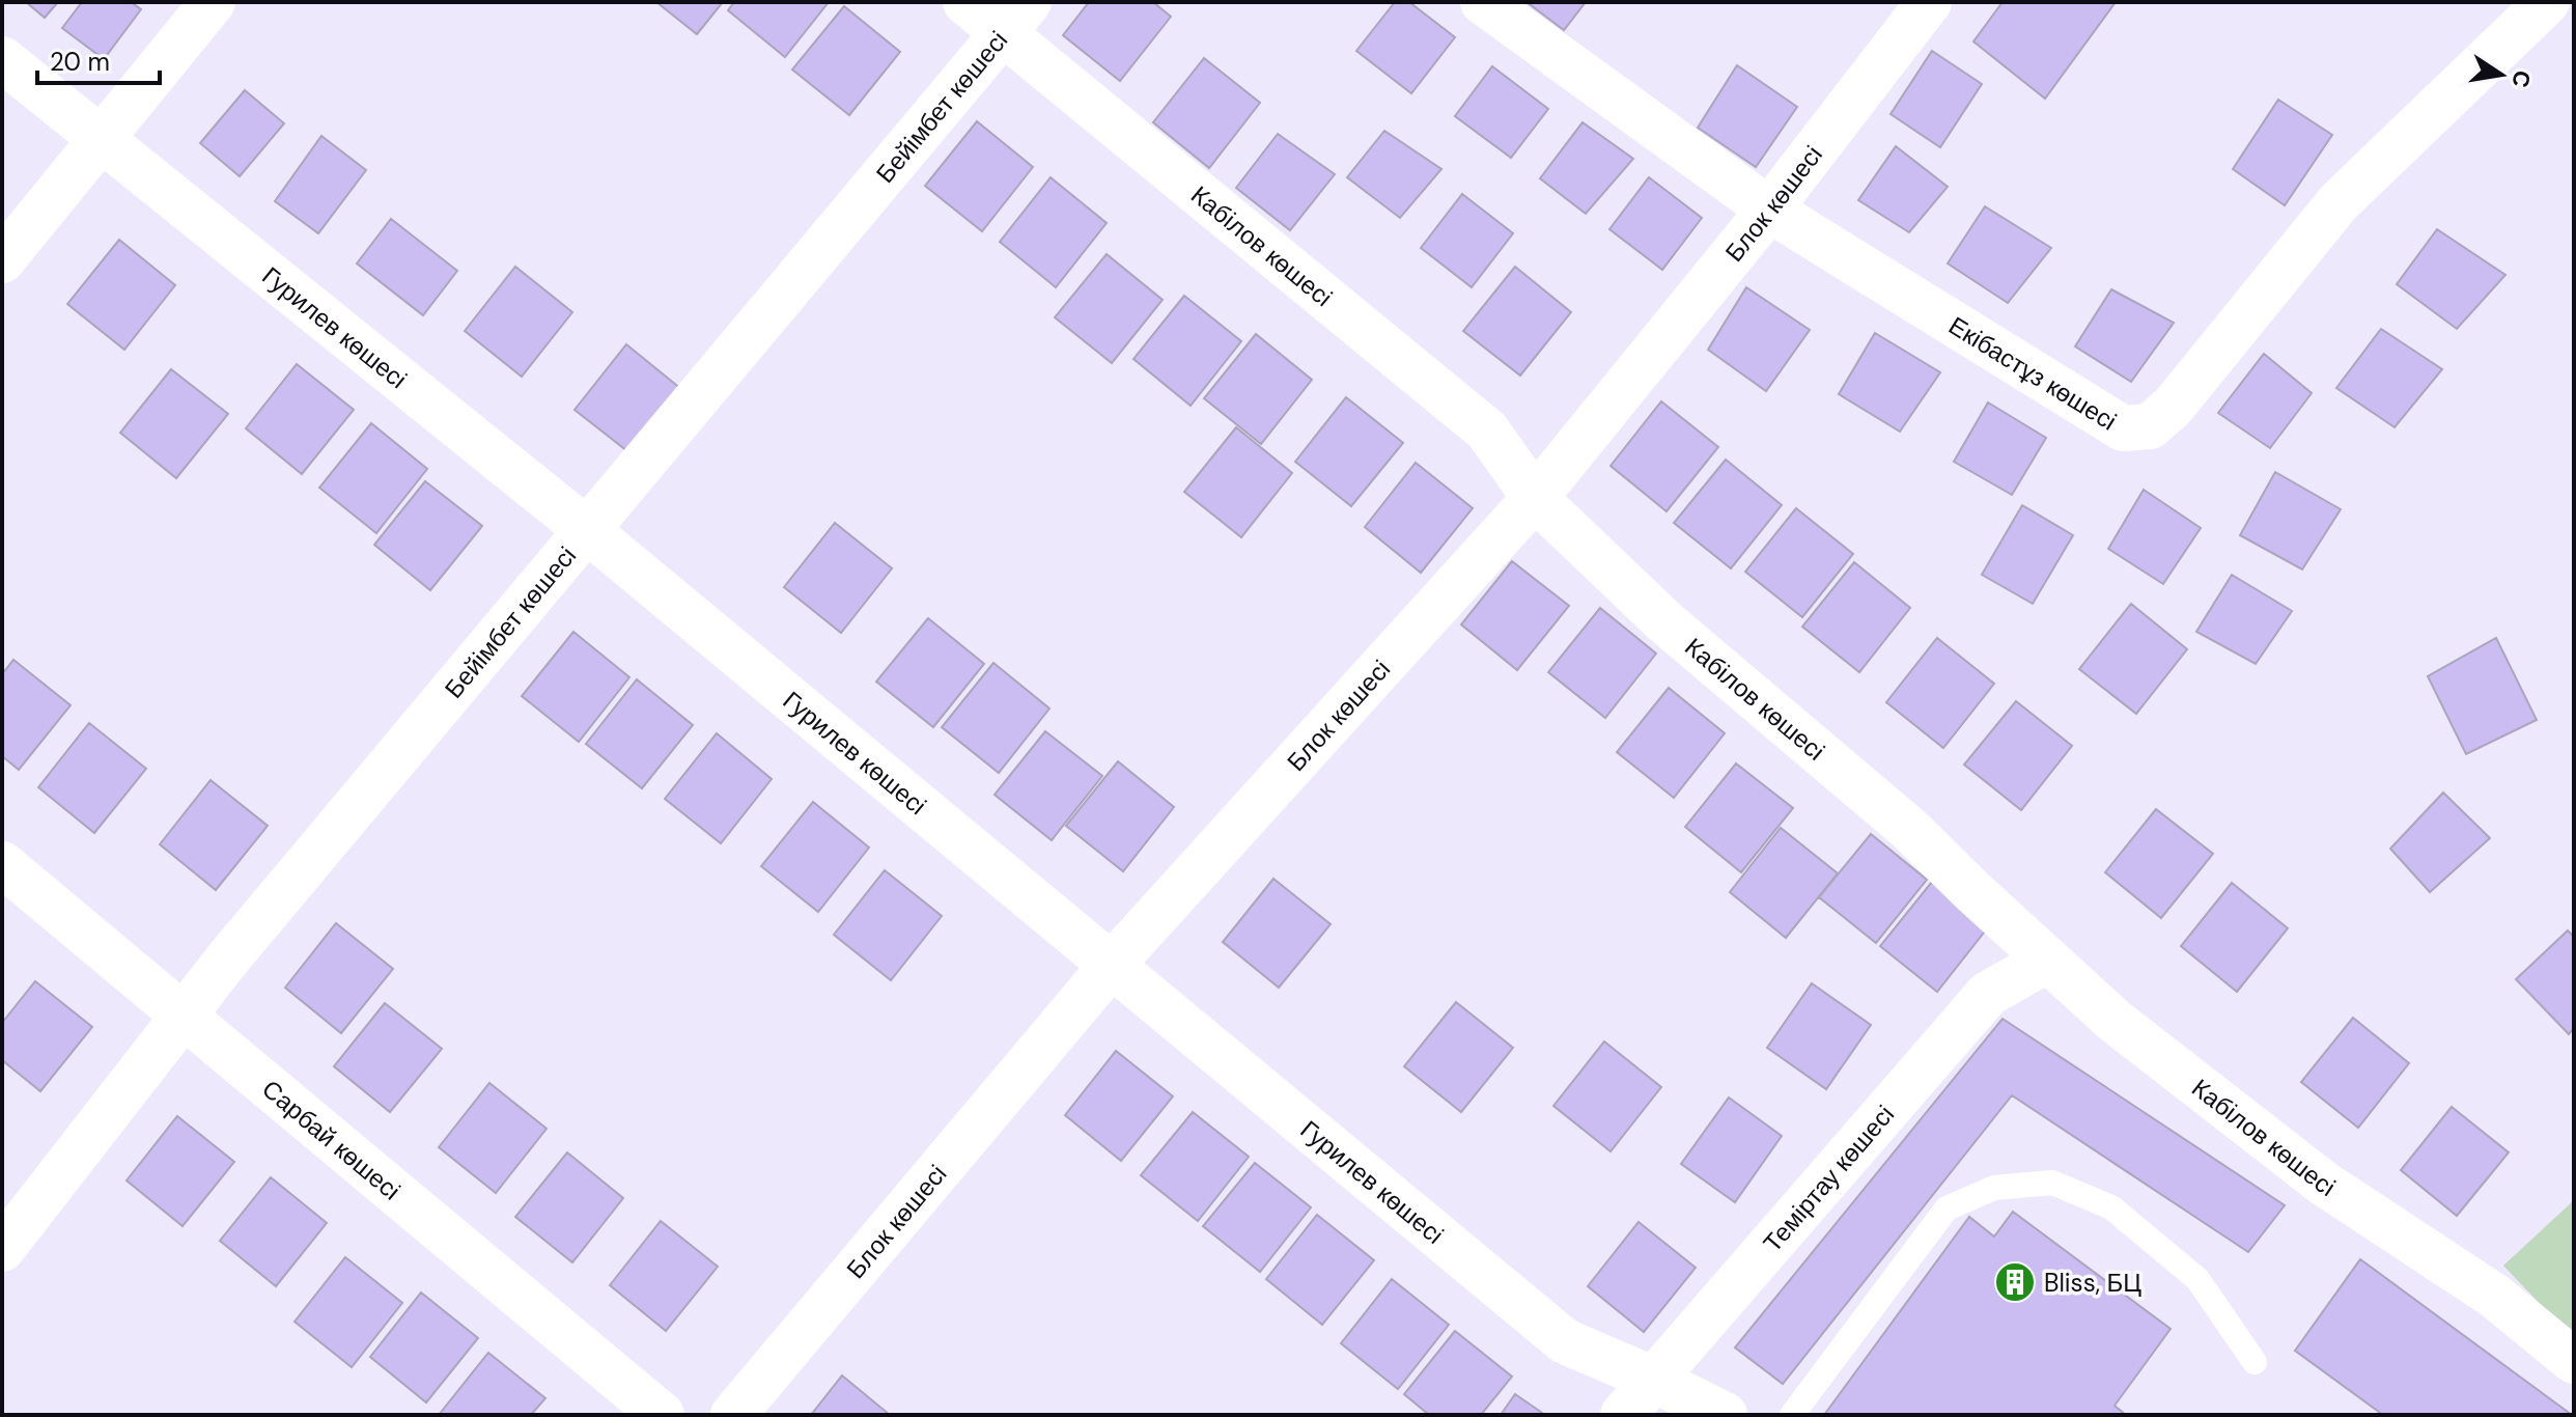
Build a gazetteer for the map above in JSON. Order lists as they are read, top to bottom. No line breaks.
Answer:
{"streets":{"street":["Бейімбет көшесі","Блок көшесі","Кабілов көшесі","Гурилев көшесі","Екібастұз көшесі","Сарбай көшесі","Теміртау көшесі"]},"crossings":[["Бейімбет көшесі","Кабілов көшесі"],["Бейімбет көшесі","Гурилев көшесі"],["Бейімбет көшесі","Сарбай көшесі"],["Блок көшесі","Кабілов көшесі"],["Блок көшесі","Гурилев көшесі"],["Блок көшесі","Екібастұз көшесі"],["Кабілов көшесі","Теміртау көшесі"],["Гурилев көшесі","Теміртау көшесі"]],"places":{"building":["Bliss, БЦ"]},"scale_bar":"20 m","north":"right"}
